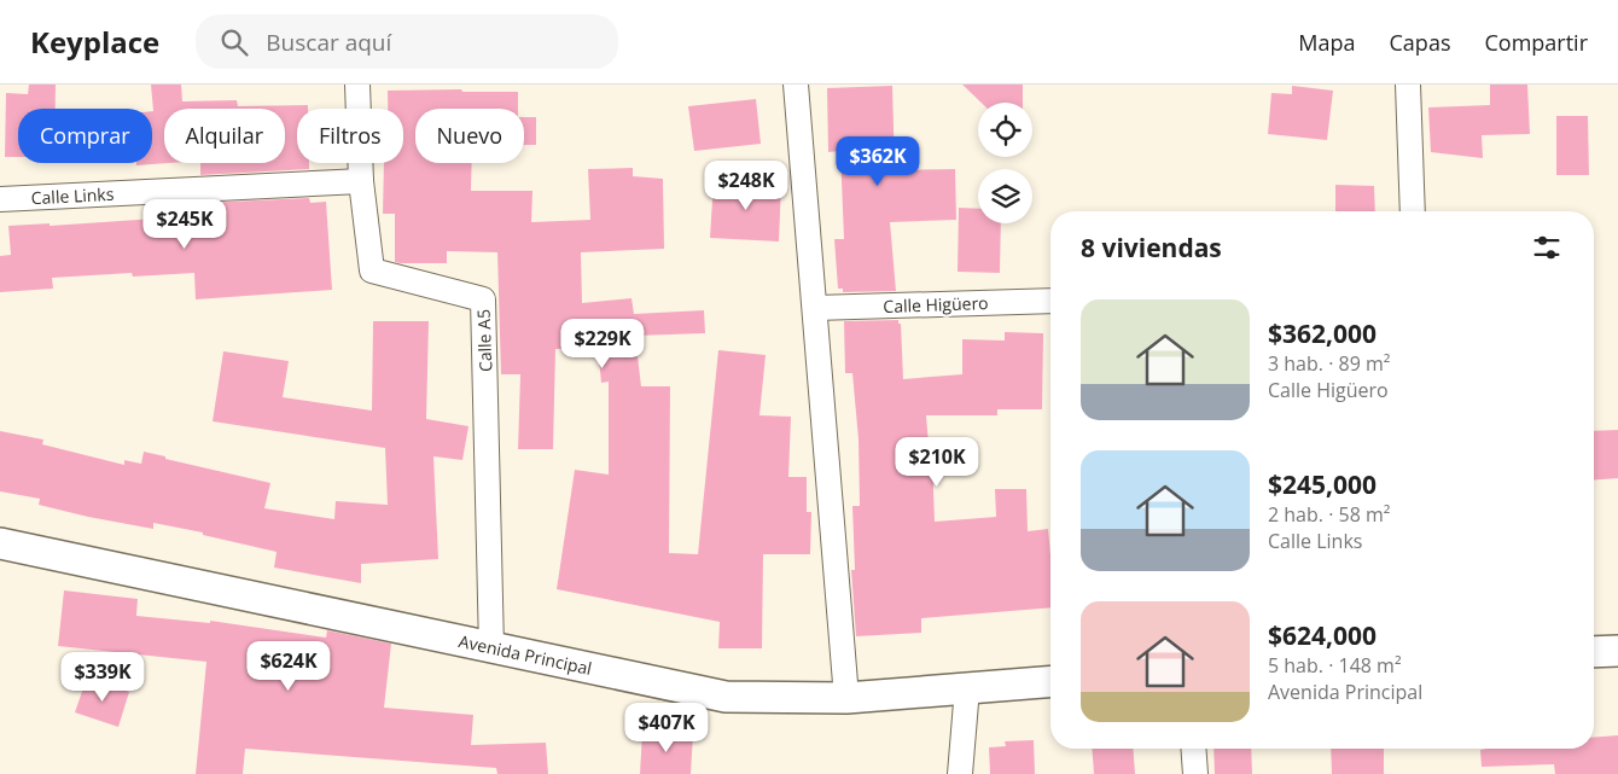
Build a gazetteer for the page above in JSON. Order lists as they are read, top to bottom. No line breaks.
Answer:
{"streets":{"street":["Calle Links","Calle Higüero","Calle A5","Avenida Principal"]},"crossings":[["Calle Links","Calle A5"],["Calle A5","Avenida Principal"]],"page":{"header":"Keyplace","search":"Buscar aquí","nav":["Mapa","Capas","Compartir"],"chip":["Comprar","Alquilar","Filtros","Nuevo"],"price":["$362K","$248K","$245K","$229K","$210K","$624K","$339K","$407K"],"heading":"8 viviendas","list":[{"name":"$362,000","note":"3 hab. · 89 m² · Calle Higüero"},{"name":"$245,000","note":"2 hab. · 58 m² · Calle Links"},{"name":"$624,000","note":"5 hab. · 148 m² · Avenida Principal"}]}}
